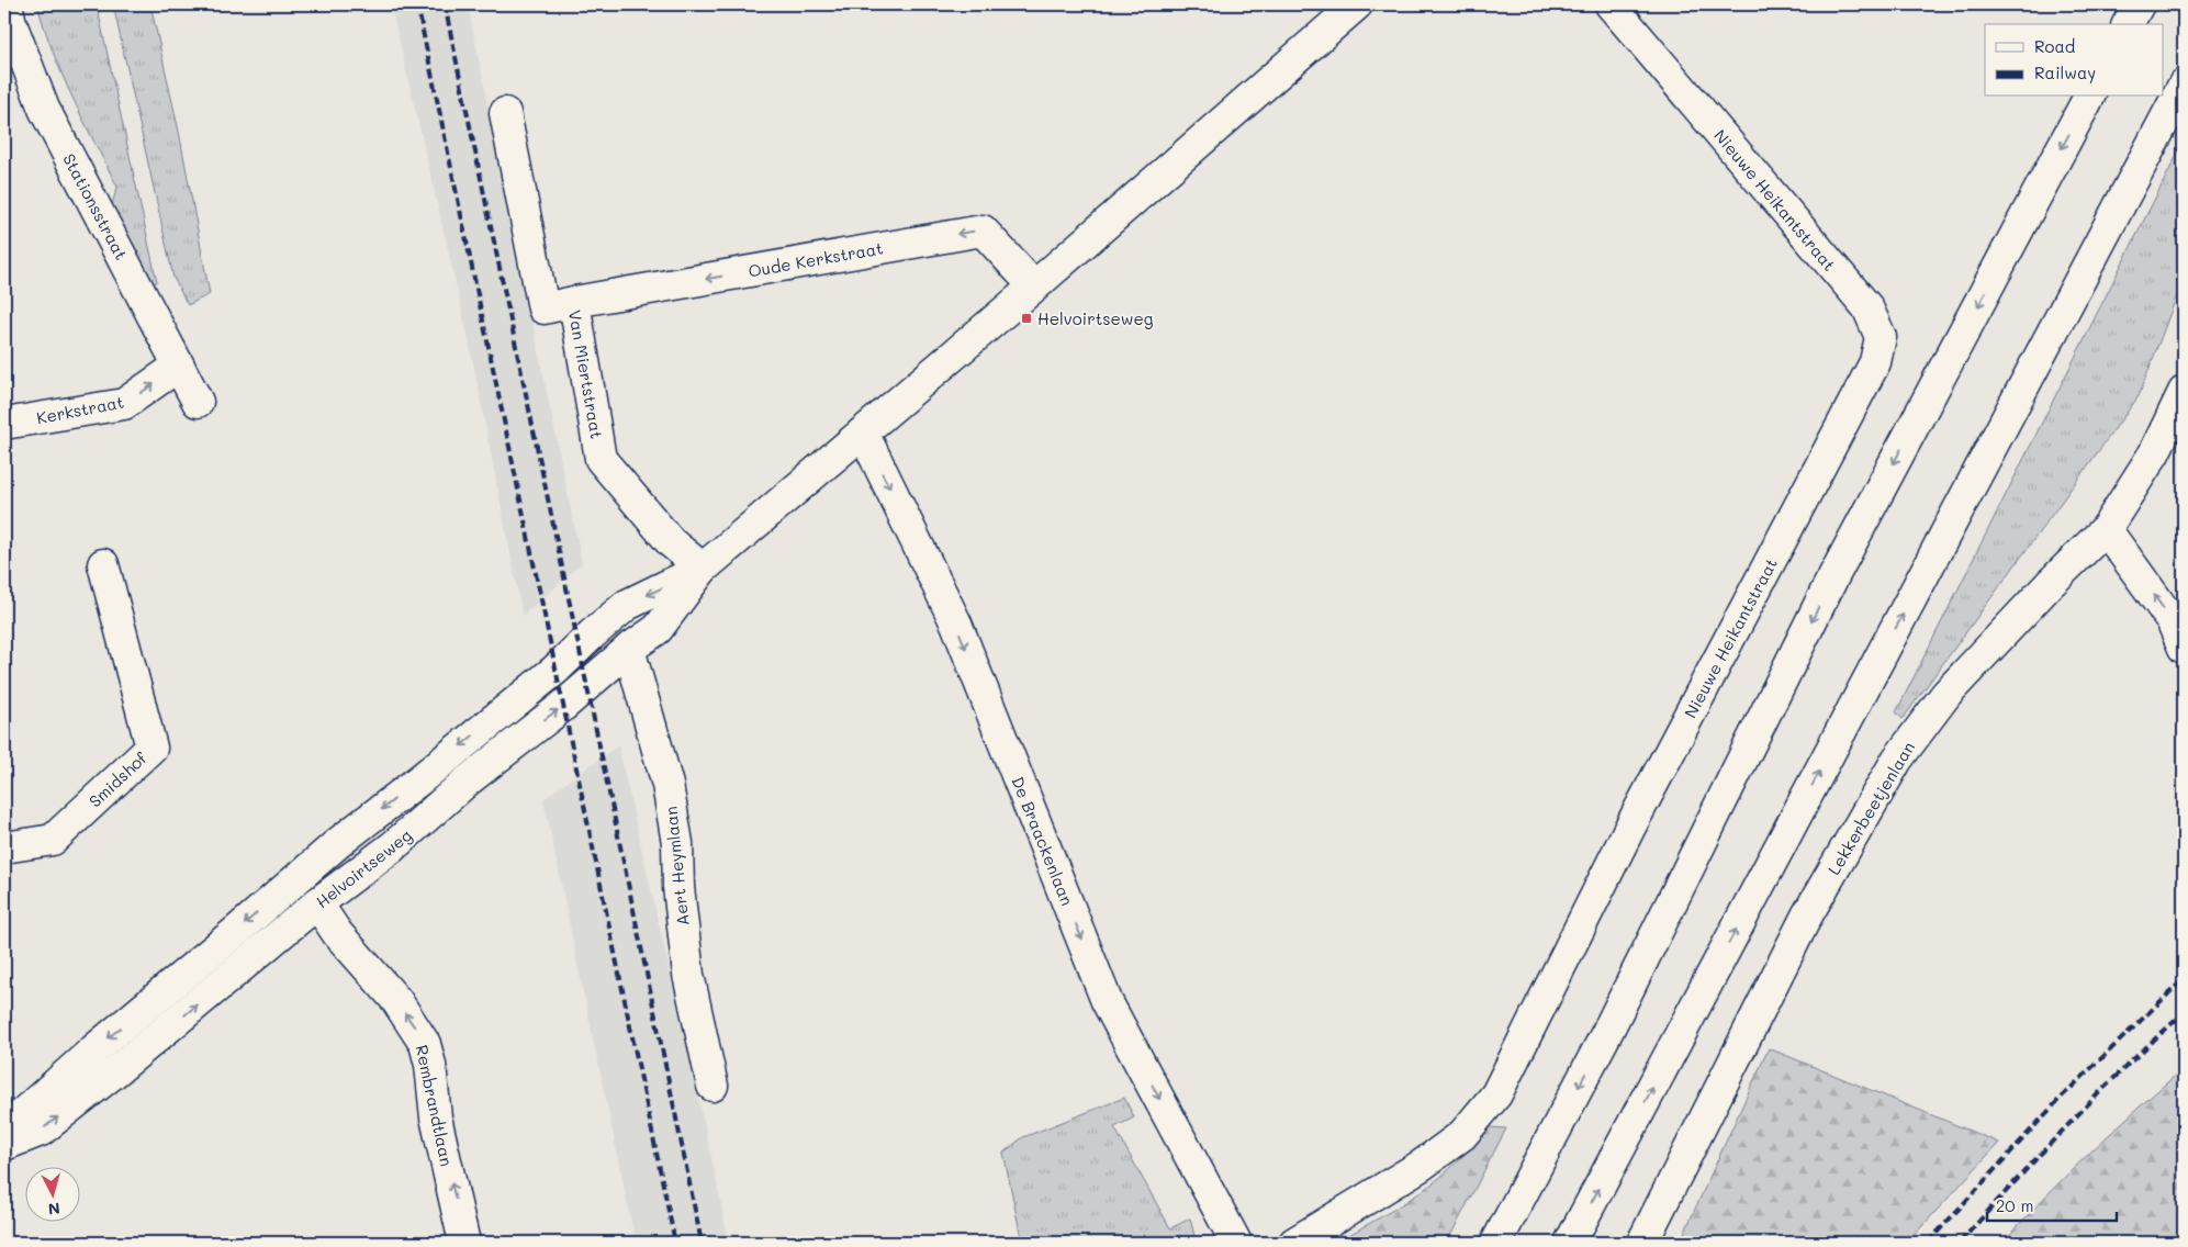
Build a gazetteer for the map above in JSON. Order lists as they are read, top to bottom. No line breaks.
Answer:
{"streets":{"main road":["Nieuwe Heikantstraat","Stationsstraat","Oude Kerkstraat","Van Miertstraat","Kerkstraat","Smidshof","Lekkerbeetjenlaan","De Braackenlaan","Aert Heymlaan","Helvoirtseweg","Rembrandtlaan"]},"crossings":[["Stationsstraat","Kerkstraat"],["Oude Kerkstraat","Van Miertstraat"],["Oude Kerkstraat","Helvoirtseweg"],["Van Miertstraat","Helvoirtseweg"],["De Braackenlaan","Helvoirtseweg"],["Aert Heymlaan","Helvoirtseweg"],["Helvoirtseweg","Rembrandtlaan"]],"one_way":["Oude Kerkstraat","Kerkstraat","De Braackenlaan","Rembrandtlaan"],"places":{"transit":["Helvoirtseweg"]},"legend":["Road","Railway"],"scale_bar":"20 m","north":"bottom"}
